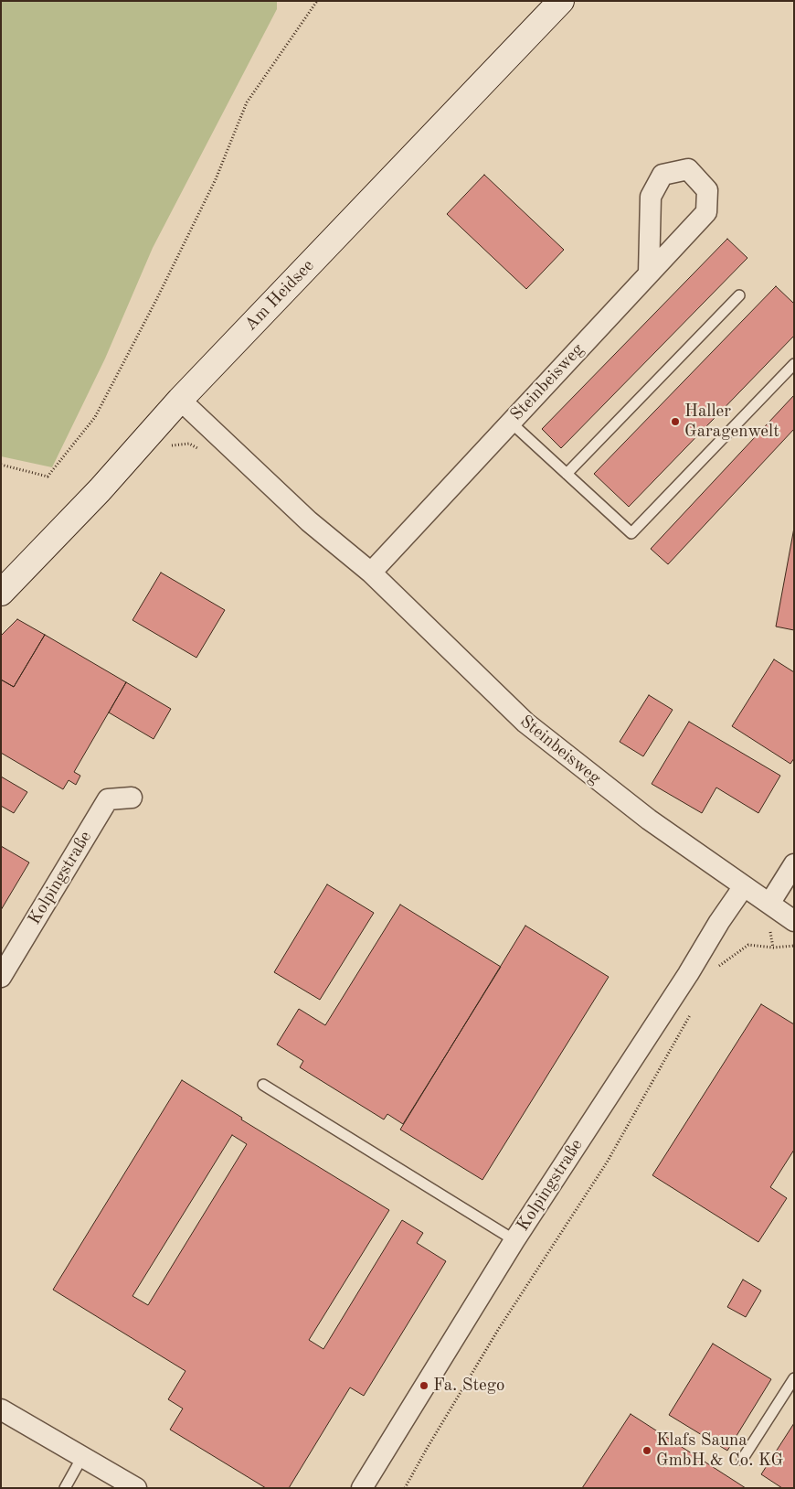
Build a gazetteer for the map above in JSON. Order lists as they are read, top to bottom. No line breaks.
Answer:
{"streets":{"main road":["Am Heidsee"],"street":["Steinbeisweg","Kolpingstraße"]},"crossings":[["Am Heidsee","Steinbeisweg"],["Steinbeisweg","Kolpingstraße"]],"places":["Haller Garagenwelt","Fa. Stego","Klafs Sauna GmbH & Co. KG"]}
